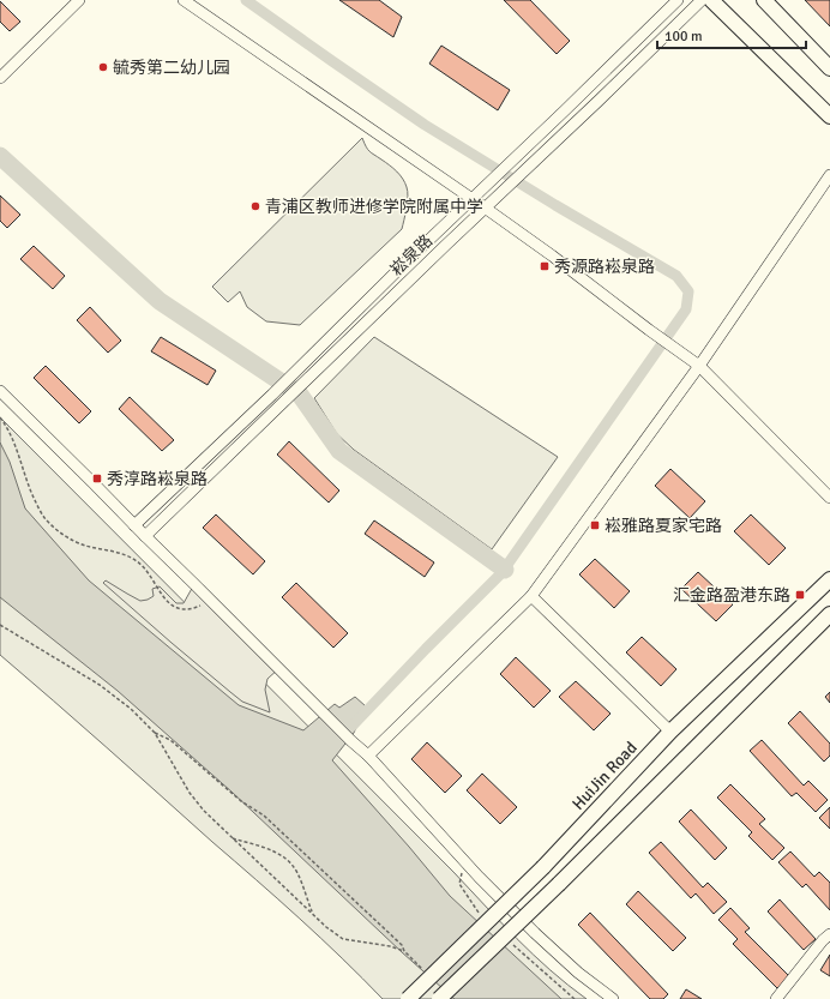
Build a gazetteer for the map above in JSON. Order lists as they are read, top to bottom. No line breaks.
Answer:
{"streets":{"main road":["HuiJin Road"],"street":["崧泉路"]},"places":{"other":["毓秀第二幼儿园","青浦区教师进修学院附属中学"],"transit":["秀源路崧泉路","秀淳路崧泉路","崧雅路夏家宅路","汇金路盈港东路"]},"scale_bar":"100 m"}
